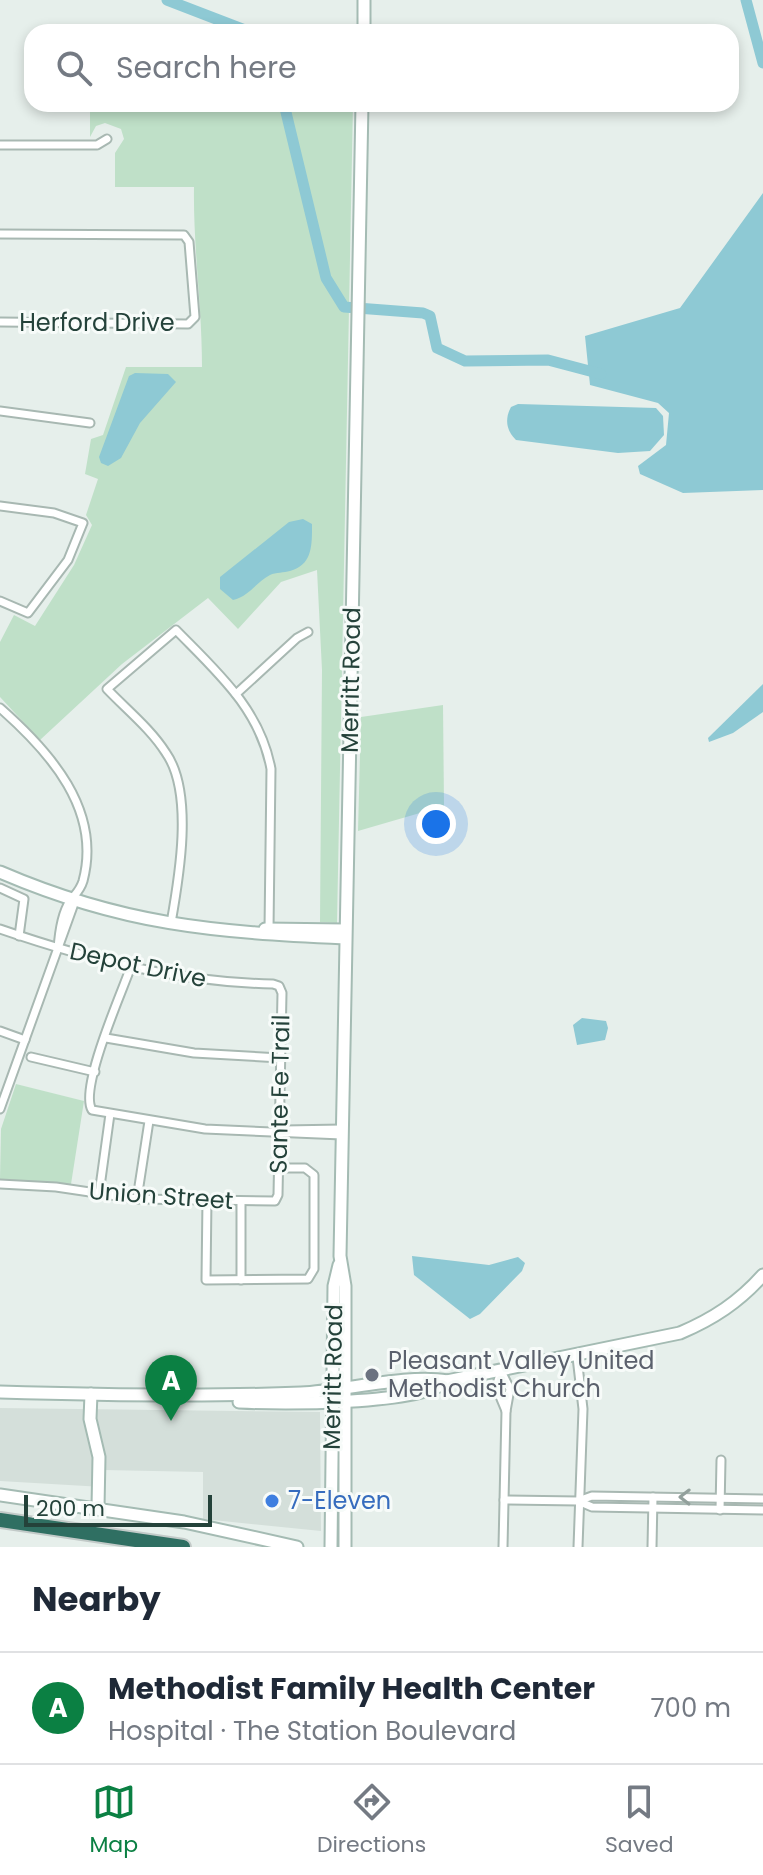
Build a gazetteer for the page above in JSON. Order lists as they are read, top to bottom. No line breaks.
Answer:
{"streets":{"main road":["Merritt Road"],"street":["Herford Drive","Depot Drive","Sante Fe Trail","Union Street"]},"crossings":[["Depot Drive","Sante Fe Trail"],["Sante Fe Trail","Union Street"]],"places":["Pleasant Valley United Methodist Church","7-Eleven"],"scale_bar":"200 m","page":{"search":"Search here","pins":"A","scale":"200 m","heading":"Nearby","list":[{"mark":"A","name":"Methodist Family Health Center","note":"Hospital · The Station Boulevard","value":"700 m"}],"nav":["Map","Directions","Saved"]}}
